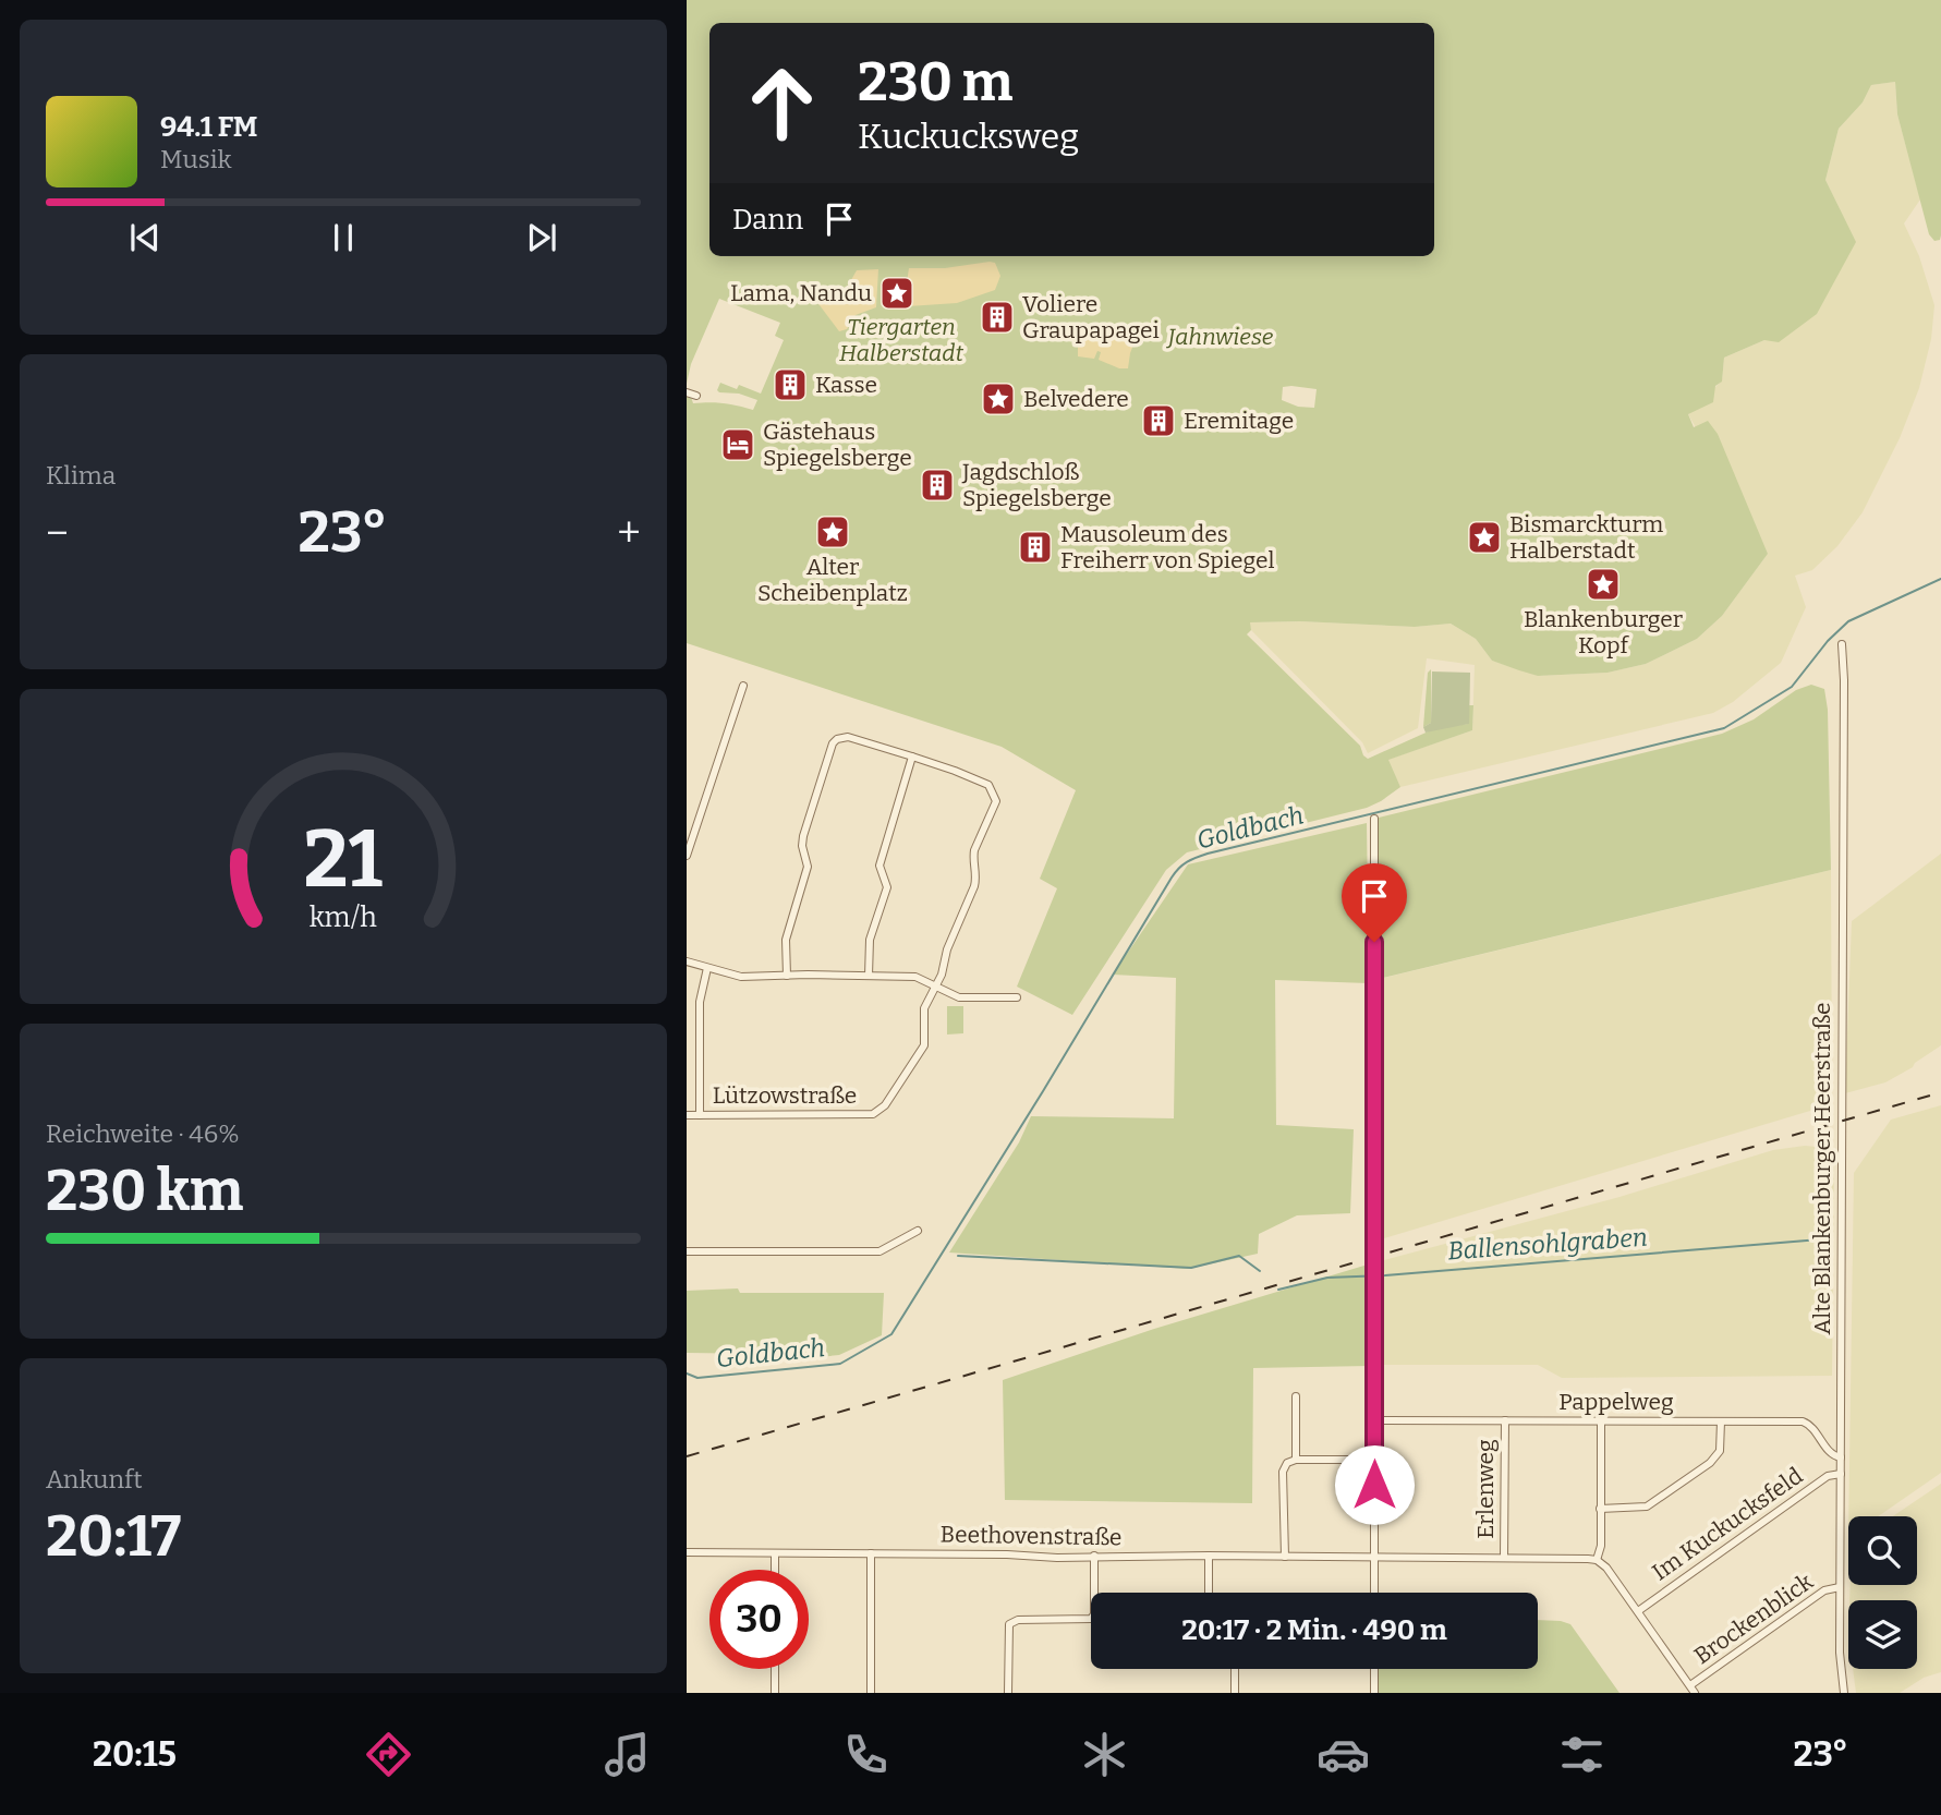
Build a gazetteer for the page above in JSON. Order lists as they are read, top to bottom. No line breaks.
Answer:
{"streets":{"street":["Lützowstraße","Alte Blankenburger Heerstraße","Pappelweg","Erlenweg","Im Kuckucksfeld","Beethovenstraße","Brockenblick"]},"crossings":[["Alte Blankenburger Heerstraße","Pappelweg"],["Alte Blankenburger Heerstraße","Im Kuckucksfeld"],["Alte Blankenburger Heerstraße","Brockenblick"],["Pappelweg","Erlenweg"],["Erlenweg","Beethovenstraße"]],"water":["Goldbach","Ballensohlgraben"],"parks":["Tiergarten Halberstadt","Jahnwiese"],"places":{"place":["Lama, Nandu","Belvedere","Alter Scheibenplatz","Bismarckturm Halberstadt","Blankenburger Kopf"],"building":["Voliere Graupapagei","Kasse","Eremitage","Jagdschloß Spiegelsberge","Mausoleum des Freiherr von Spiegel"],"hotel":["Gästehaus Spiegelsberge"]},"page":{"turn":["230 m","Kuckucksweg"],"song":["94.1 FM","Musik"],"then":"Dann","tile":["Klima",["Reichweite · 46%","230 km"],["Ankunft","20:17"]],"heat":["−","23°","+"],"limit":"30","trip":"20:17 · 2 Min. · 490 m","tabs":["20:15","23°"],"gauge":["21","km/h"]}}
